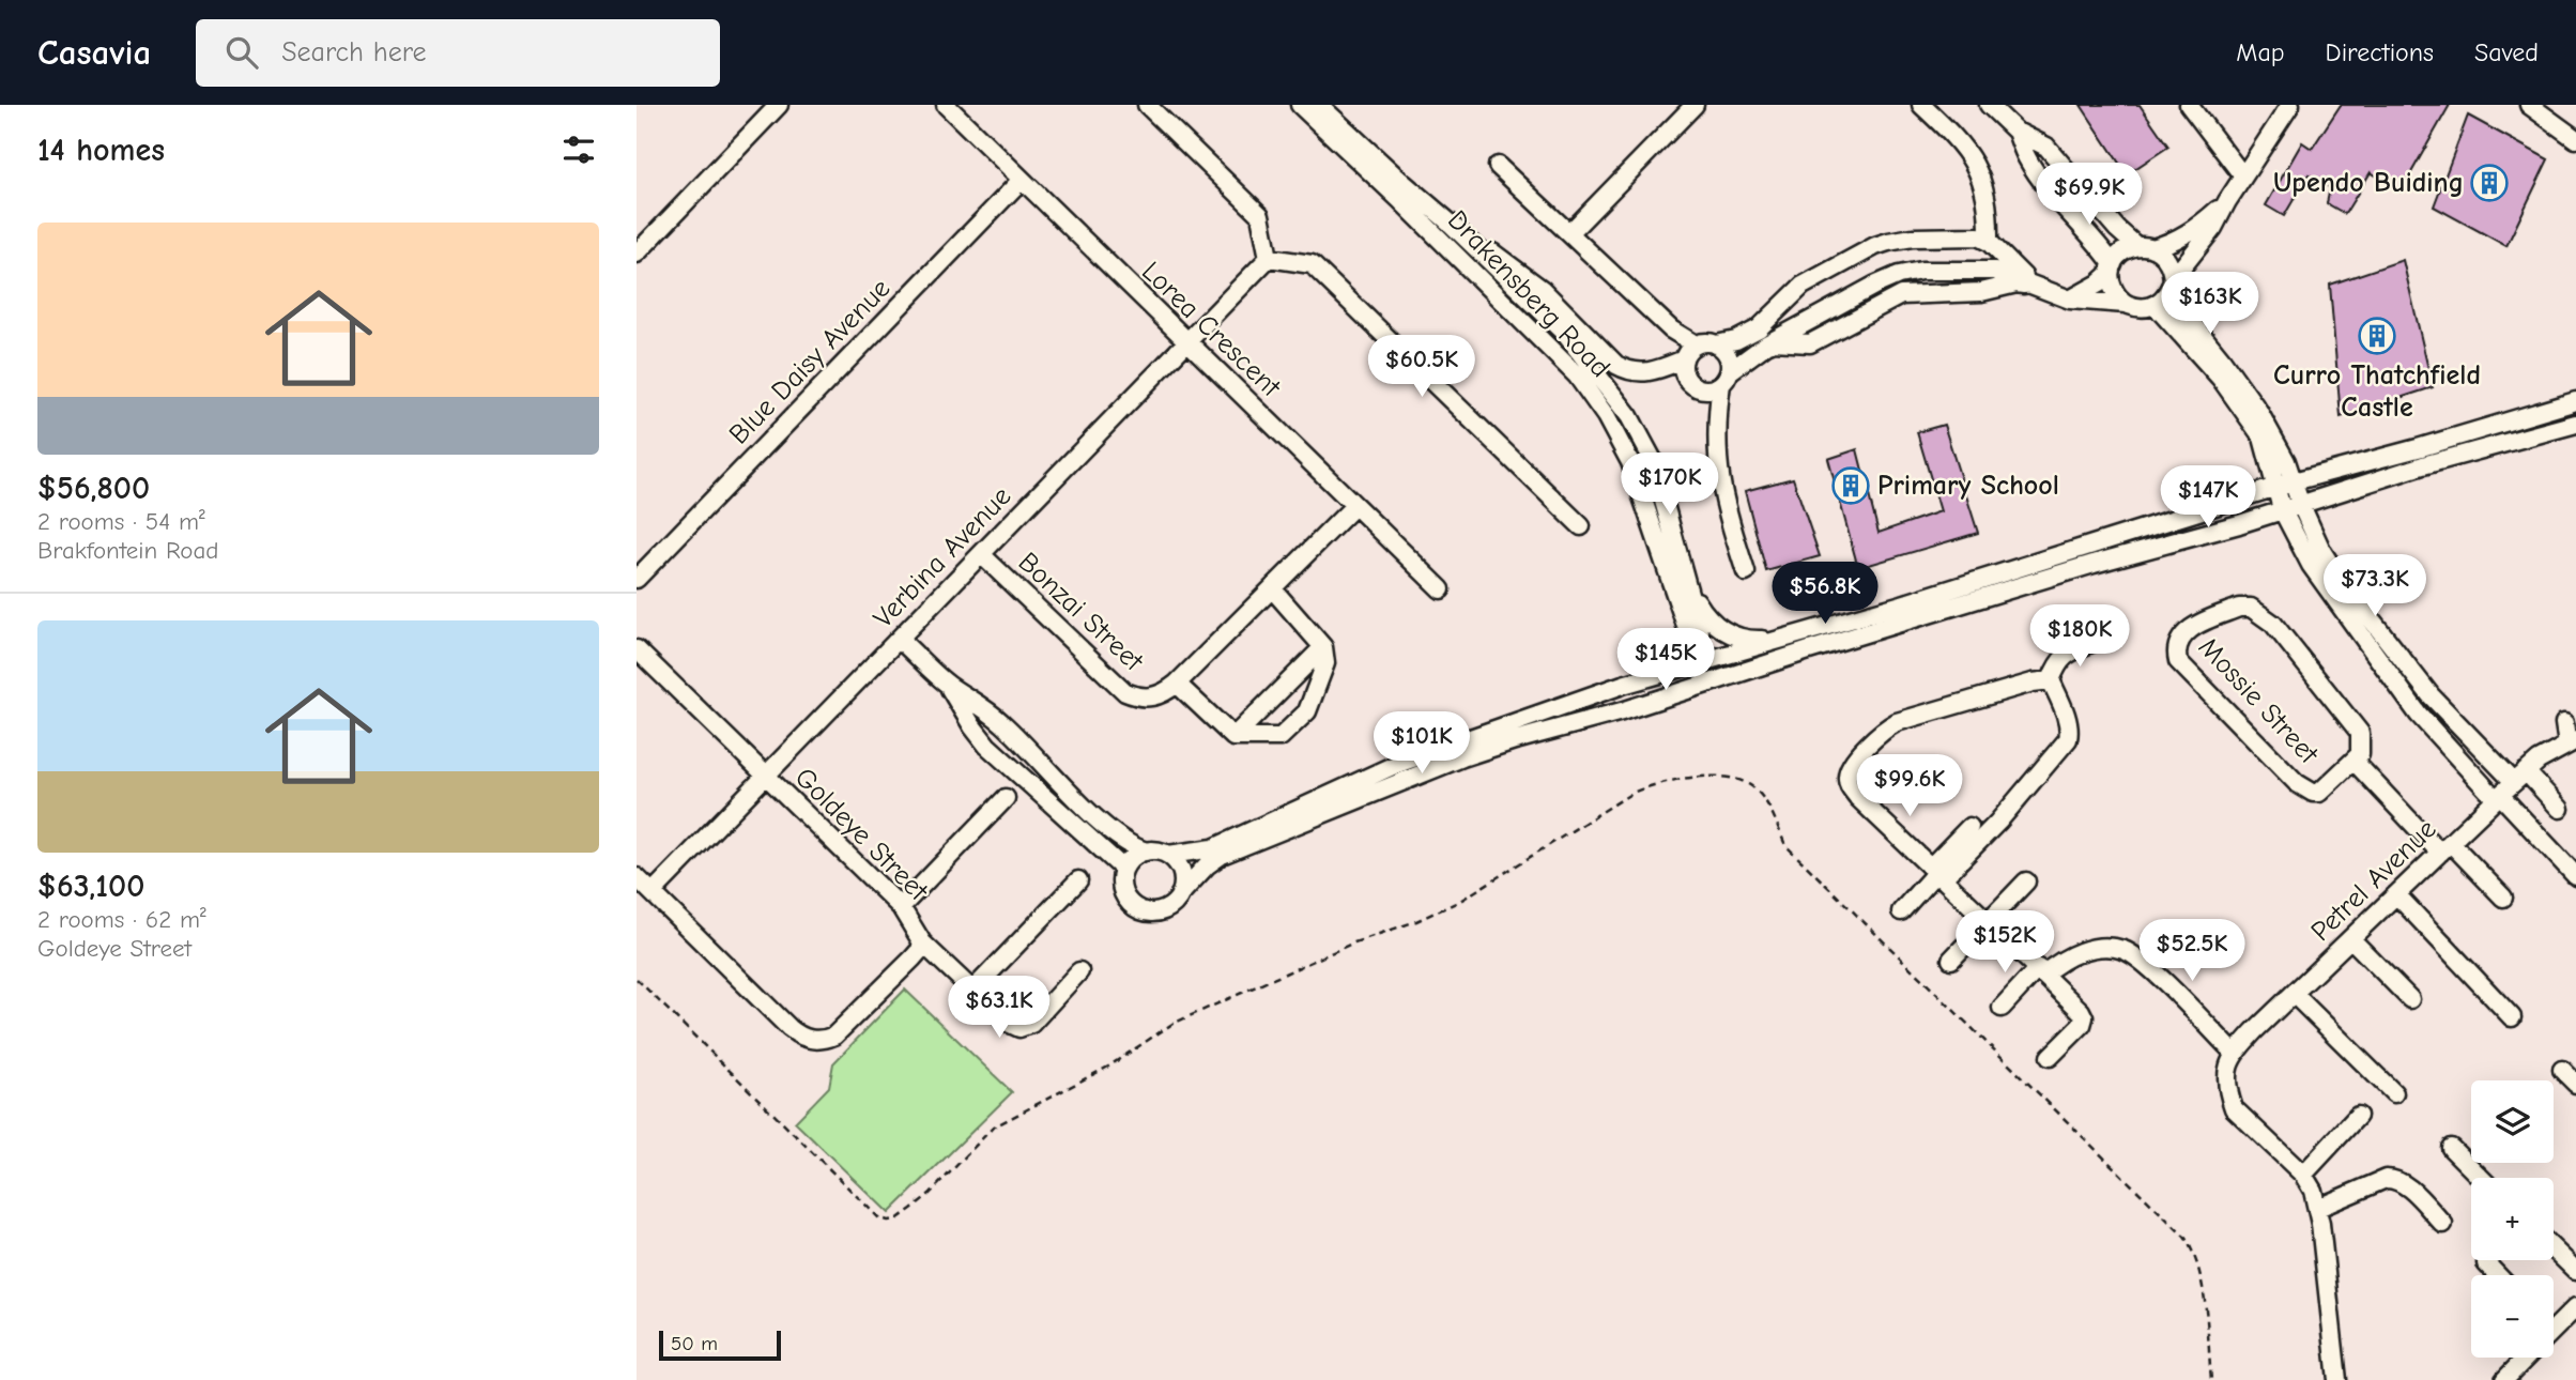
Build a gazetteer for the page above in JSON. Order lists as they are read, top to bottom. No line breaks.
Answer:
{"streets":{"street":["Drakensberg Road","Lorea Crescent","Blue Daisy Avenue","Verbina Avenue","Bonzai Street","Mossie Street","Goldeye Street","Petrel Avenue"]},"crossings":[["Lorea Crescent","Blue Daisy Avenue"],["Lorea Crescent","Verbina Avenue"],["Verbina Avenue","Bonzai Street"],["Verbina Avenue","Goldeye Street"],["Mossie Street","Petrel Avenue"]],"places":{"building":["Upendo Buiding","Curro Thatchfield Castle","Primary School"]},"scale_bar":"50 m","page":{"header":"Casavia","search":"Search here","nav":["Map","Directions","Saved"],"heading":"14 homes","price":["$69.9K","$163K","$60.5K","$170K","$147K","$73.3K","$56.8K","$180K","$145K","$101K","$99.6K","$152K","$52.5K","$63.1K"],"list":[{"name":"$56,800","note":"2 rooms · 54 m² · Brakfontein Road"},{"name":"$63,100","note":"2 rooms · 62 m² · Goldeye Street"}],"map_buttons":["+","−"],"scale":"50 m"}}
